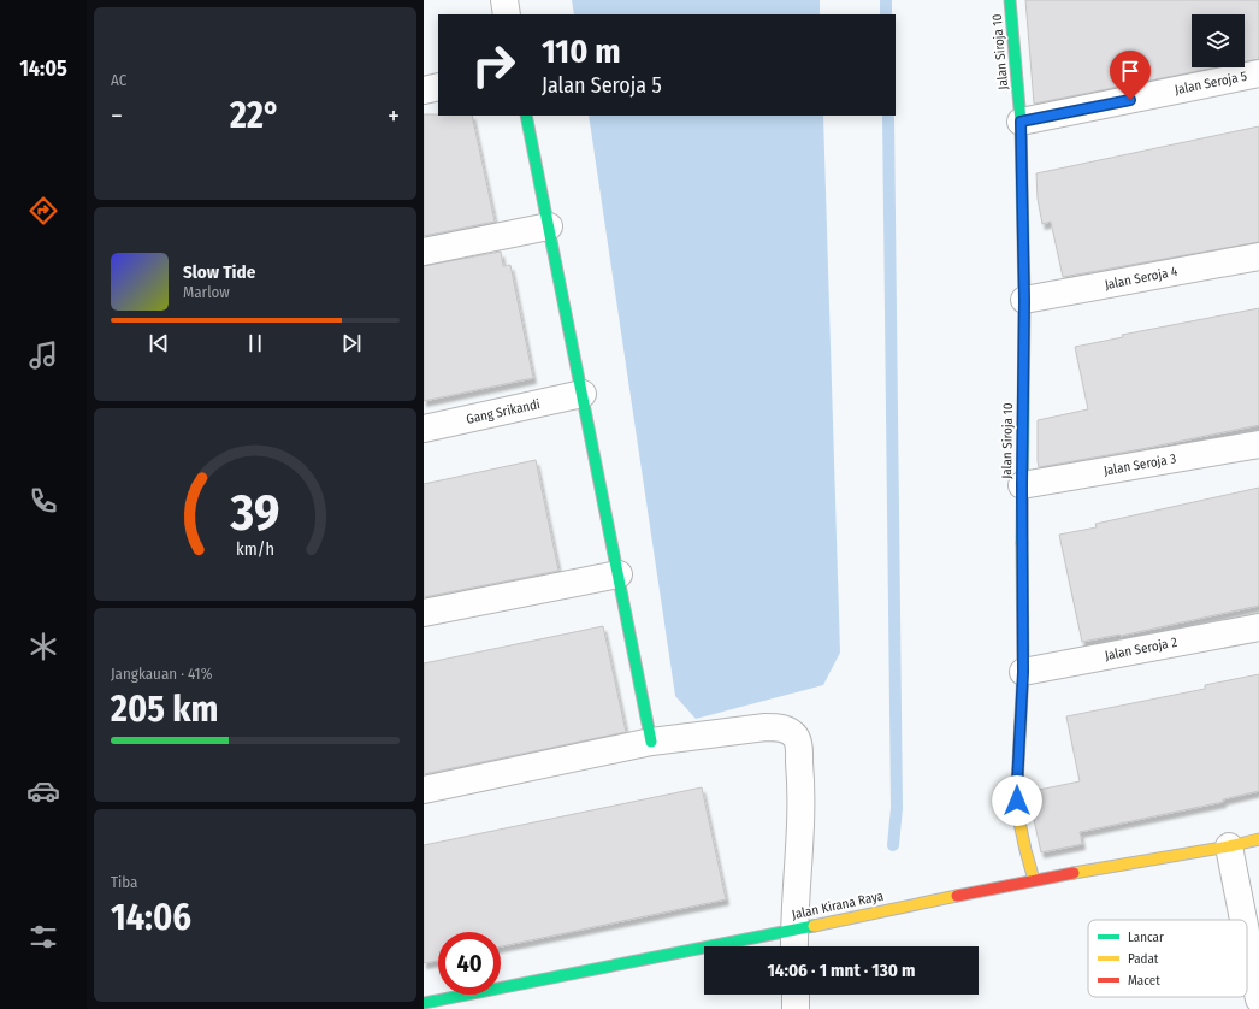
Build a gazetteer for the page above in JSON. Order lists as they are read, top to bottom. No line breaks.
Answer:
{"streets":{"street":["Jalan Siroja 10","Jalan Seroja 5","Jalan Seroja 4","Gang Srikandi","Jalan Seroja 3","Jalan Seroja 2","Jalan Kirana Raya"]},"crossings":[["Jalan Siroja 10","Jalan Seroja 5"],["Jalan Siroja 10","Jalan Seroja 4"],["Jalan Siroja 10","Jalan Seroja 3"],["Jalan Siroja 10","Jalan Seroja 2"],["Jalan Siroja 10","Jalan Kirana Raya"]],"legend":["Lancar","Padat","Macet"],"page":{"tabs":"14:05","tile":["AC",["Jangkauan · 41%","205 km"],["Tiba","14:06"]],"turn":["110 m","Jalan Seroja 5"],"heat":["−","22°","+"],"song":["Slow Tide","Marlow"],"limit":"40","trip":"14:06 · 1 mnt · 130 m","gauge":["39","km/h"]}}
